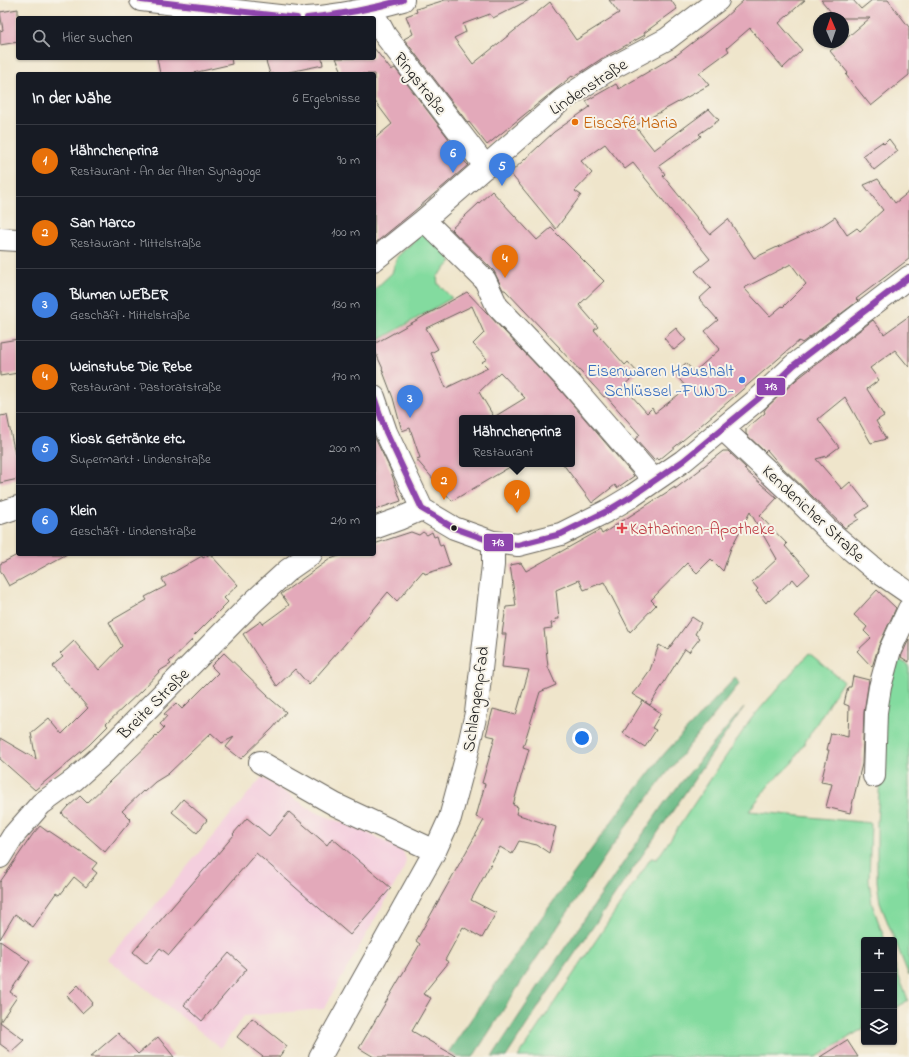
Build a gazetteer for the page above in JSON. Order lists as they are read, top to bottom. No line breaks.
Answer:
{"streets":{"street":["Ringstraße","Lindenstraße","Kendenicher Straße","Schlangenpfad","Breite Straße"]},"crossings":[["Ringstraße","Lindenstraße"]],"places":{"other":["Eiscafé Maria","Eisenwaren Haushalt Schlüssel -FUND-"],"health":["Katharinen-Apotheke"]},"lines":["transit line 713"],"north":"top","page":{"search":"Hier suchen","heading":["In der Nähe","6 Ergebnisse"],"list":[{"mark":"1","name":"Hähnchenprinz","note":"Restaurant · An der Alten Synagoge","value":"90 m"},{"mark":"2","name":"San Marco","note":"Restaurant · Mittelstraße","value":"100 m"},{"mark":"3","name":"Blumen WEBER","note":"Geschäft · Mittelstraße","value":"130 m"},{"mark":"4","name":"Weinstube Die Rebe","note":"Restaurant · Pastoratstraße","value":"170 m"},{"mark":"5","name":"Kiosk Getränke etc.","note":"Supermarkt · Lindenstraße","value":"200 m"},{"mark":"6","name":"Klein","note":"Geschäft · Lindenstraße","value":"210 m"}],"pins":["6","5","4","3","2","1"],"popup":["Hähnchenprinz","Restaurant"],"map_buttons":["+","−"]}}
